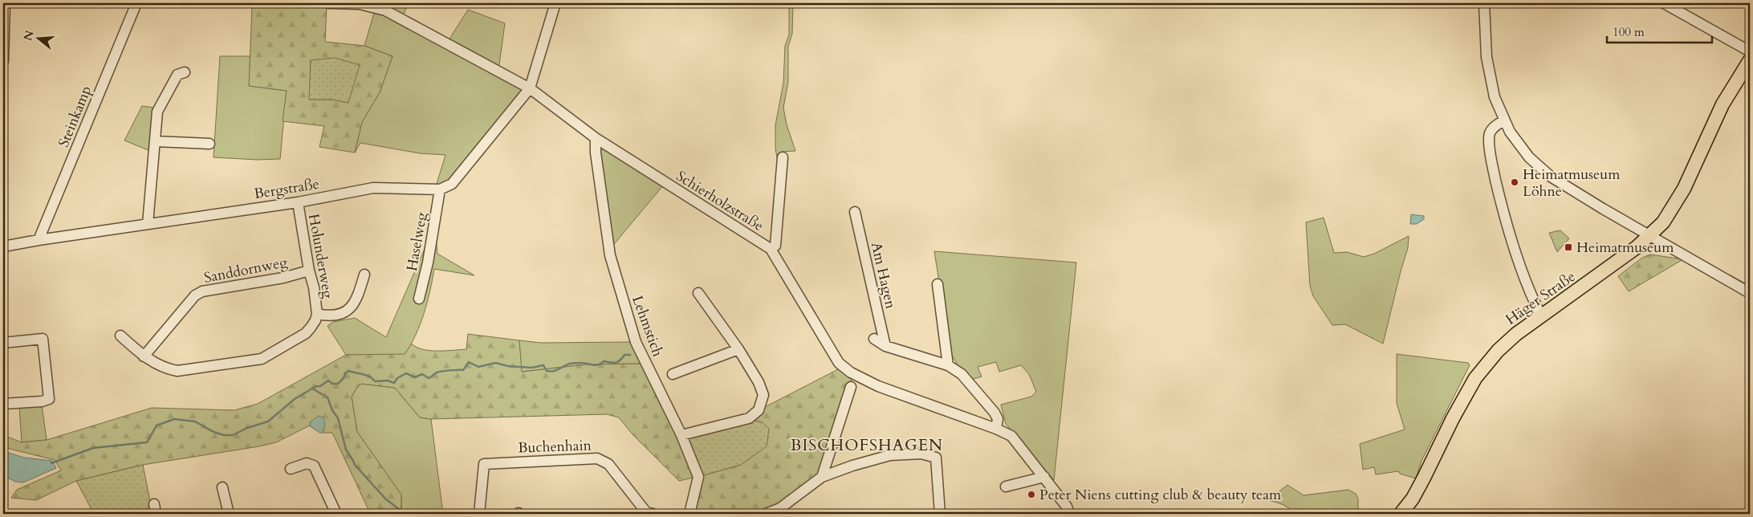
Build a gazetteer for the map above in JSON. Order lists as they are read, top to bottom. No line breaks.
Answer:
{"streets":{"main road":["Häger Straße"],"street":["Steinkamp","Bergstraße","Schierholzstraße","Haselweg","Holunderweg","Sanddornweg","Am Hagen","Lehmstich","Buchenhain"]},"crossings":[["Steinkamp","Bergstraße"],["Bergstraße","Haselweg"],["Bergstraße","Holunderweg"],["Schierholzstraße","Lehmstich"],["Holunderweg","Sanddornweg"]],"districts":["BISCHOFSHAGEN"],"places":{"other":["Heimatmuseum Löhne","Peter Niens cutting club & beauty team"],"transit":["Heimatmuseum"]},"scale_bar":"100 m","north":"left"}
